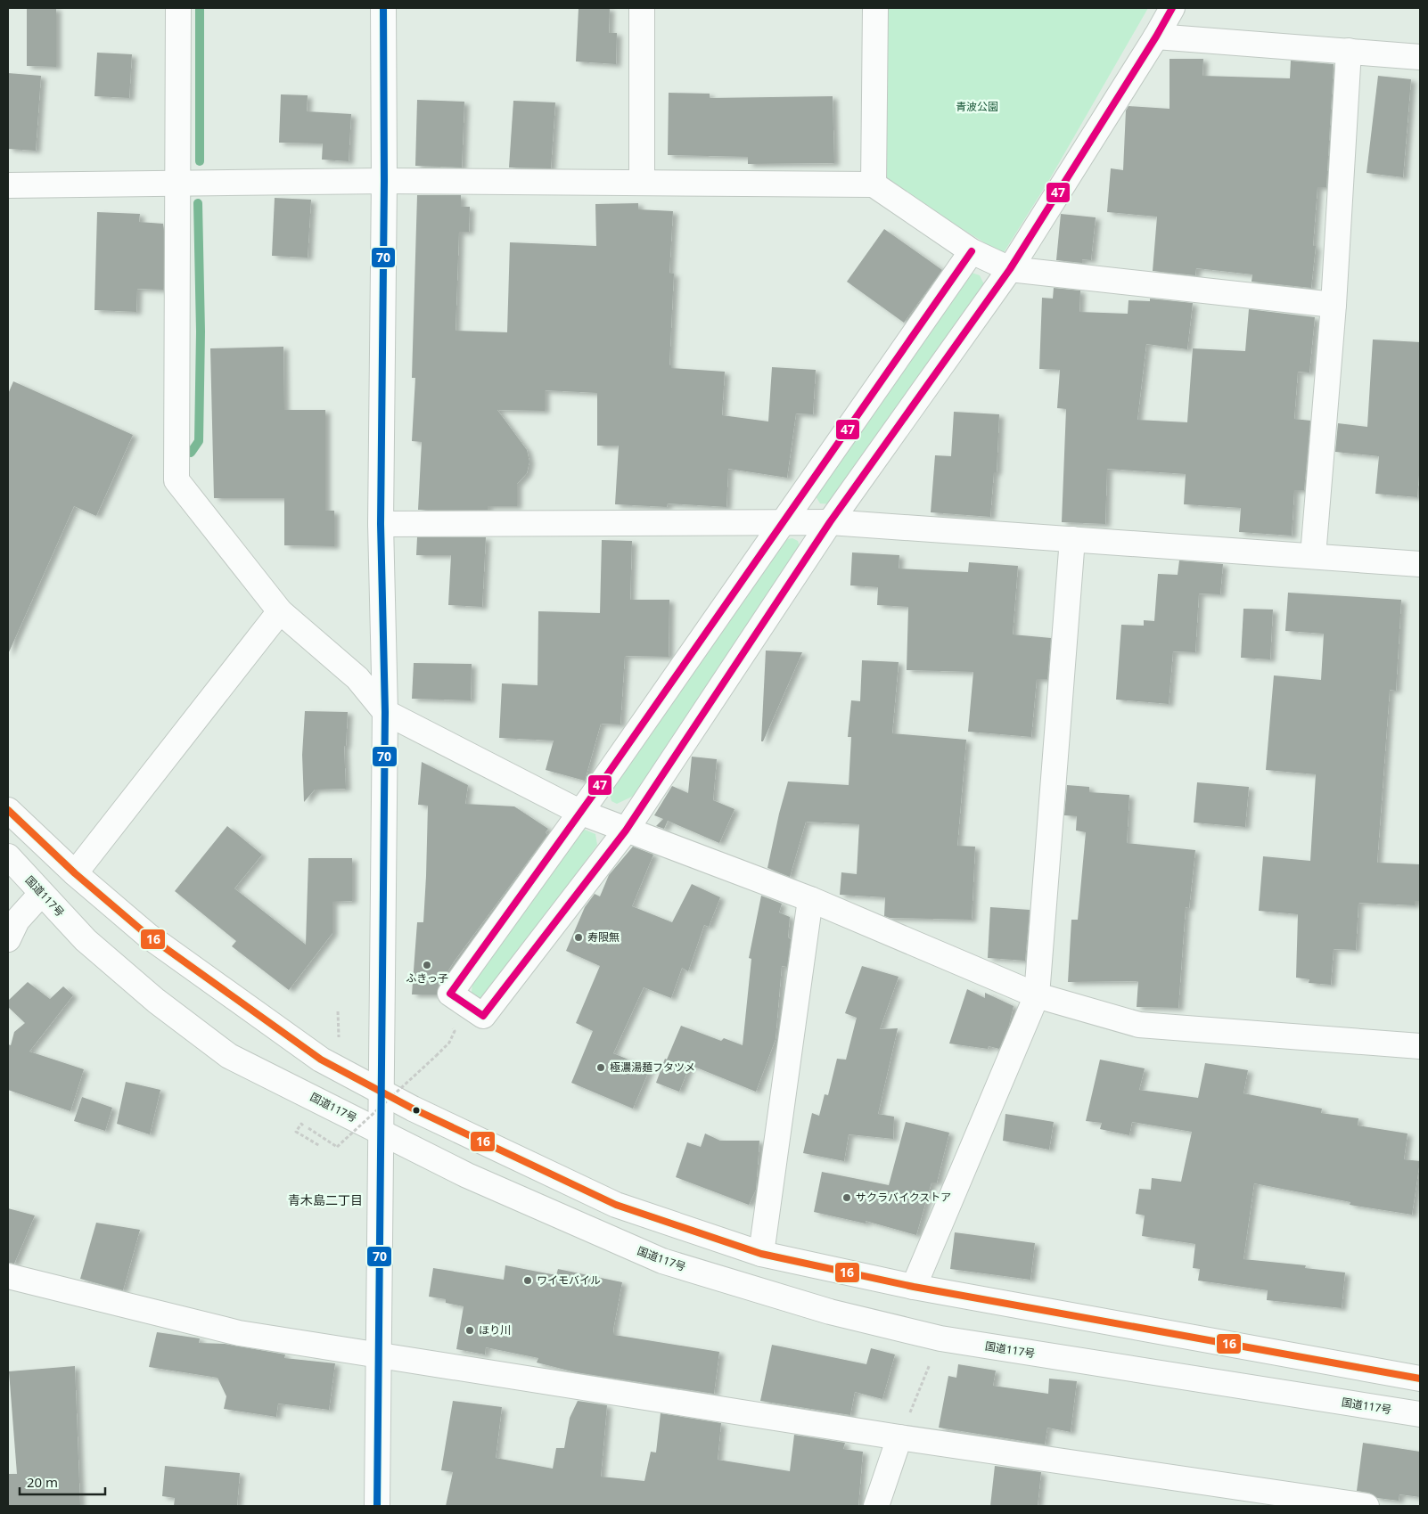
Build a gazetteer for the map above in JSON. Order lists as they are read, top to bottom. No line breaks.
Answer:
{"streets":{"main road":["国道117号"]},"districts":["青木島二丁目"],"parks":["青波公園"],"places":["寿限無","ふきっ子","極濃湯麺フタツメ","サクラバイクストア","ワイモバイル","ほり川"],"lines":["transit line 47","transit line 70","transit line 16"],"scale_bar":"20 m"}
